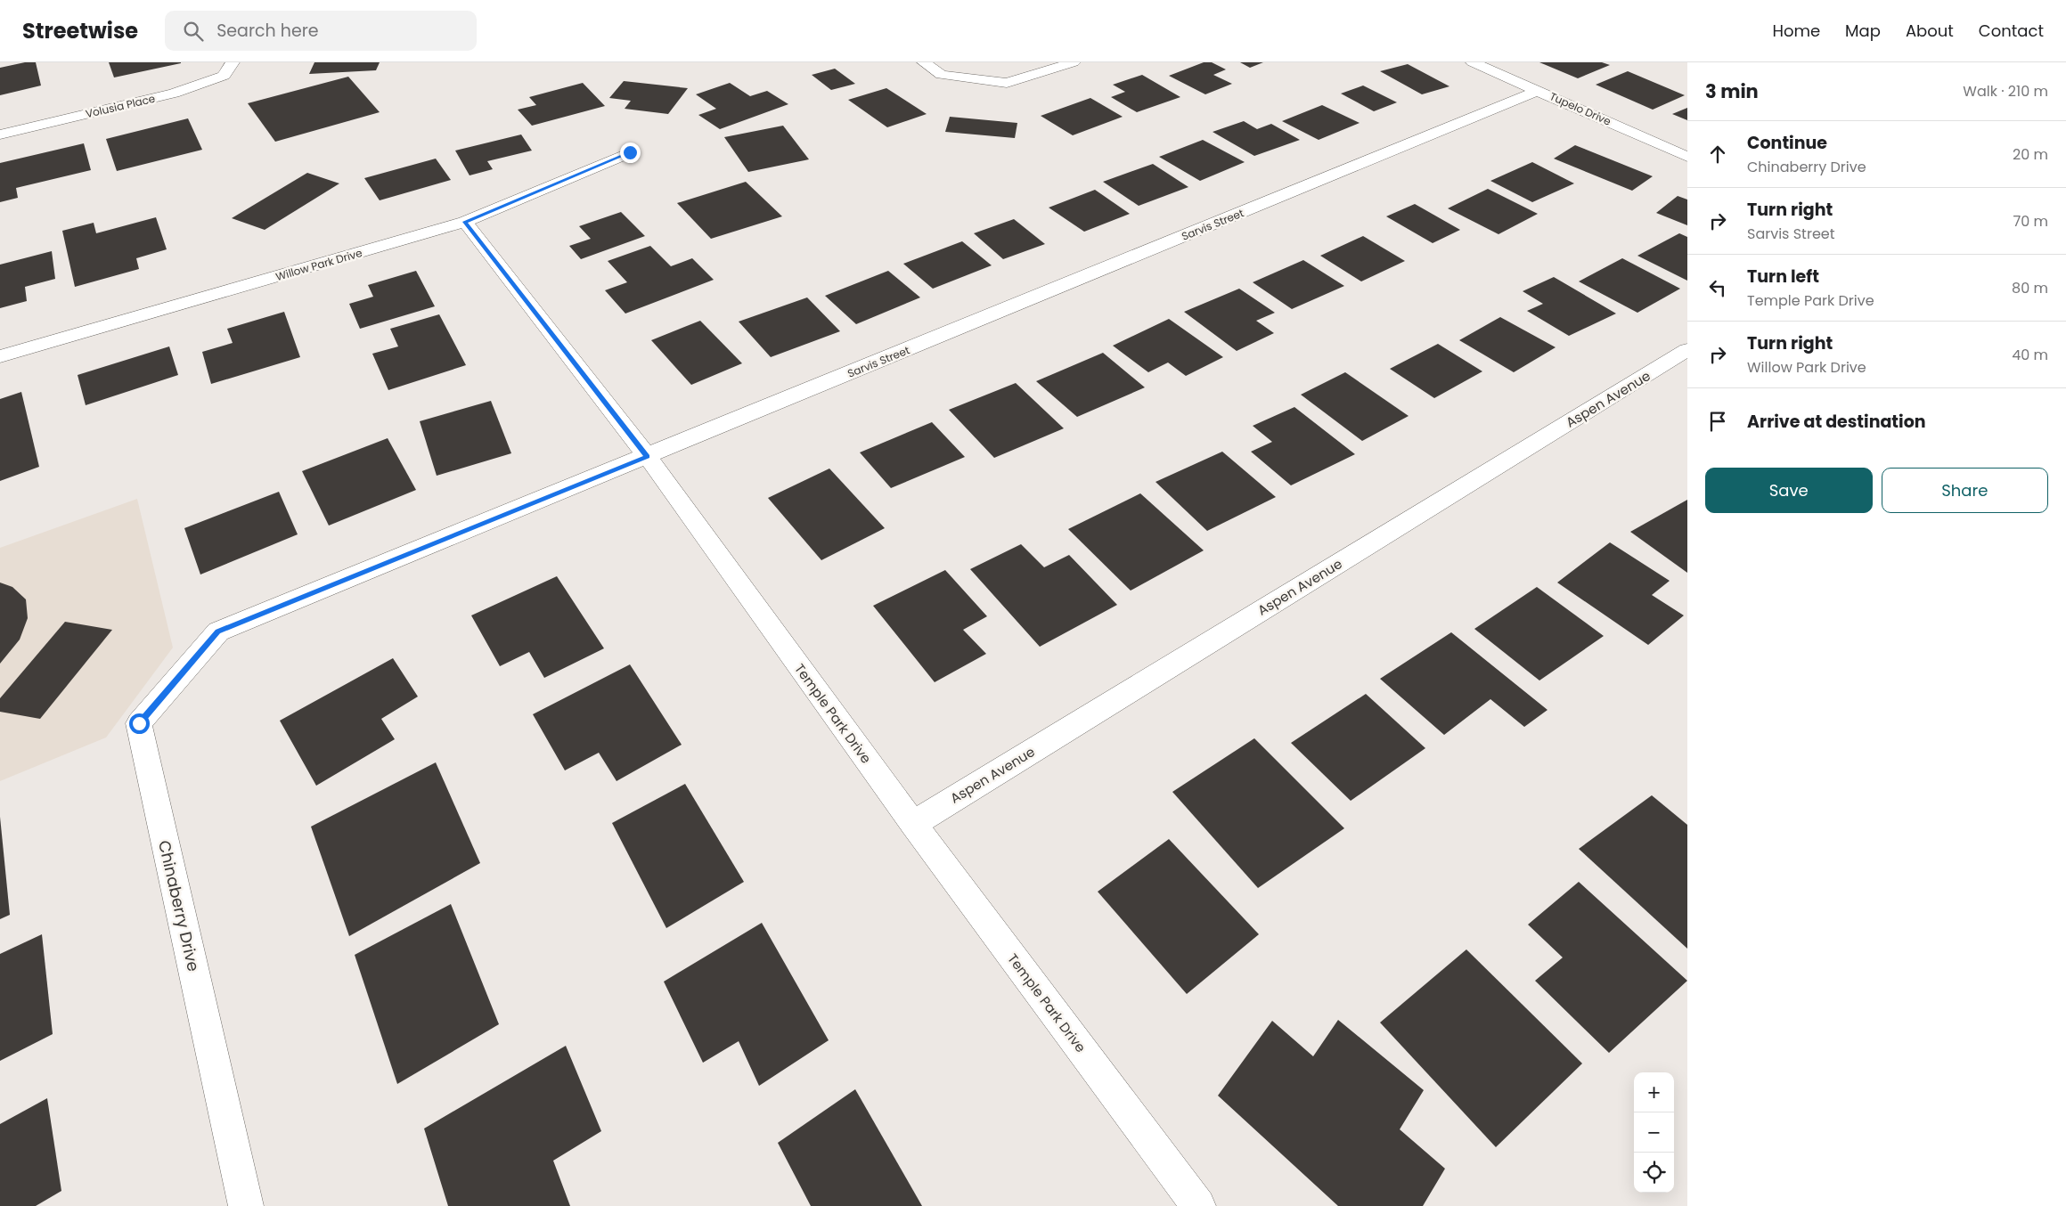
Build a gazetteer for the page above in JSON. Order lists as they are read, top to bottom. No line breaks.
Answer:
{"streets":{"street":["Volusia Place","Tupelo Drive","Sarvis Street","Willow Park Drive","Aspen Avenue","Temple Park Drive","Chinaberry Drive"]},"crossings":[["Tupelo Drive","Sarvis Street"],["Sarvis Street","Temple Park Drive"],["Sarvis Street","Chinaberry Drive"],["Willow Park Drive","Temple Park Drive"],["Aspen Avenue","Temple Park Drive"]],"page":{"header":"Streetwise","search":"Search here","nav":["Home","Map","About","Contact"],"heading":["3 min","Walk · 210 m"],"list":[["Continue","Chinaberry Drive","20 m"],["Turn right","Sarvis Street","70 m"],["Turn left","Temple Park Drive","80 m"],["Turn right","Willow Park Drive","40 m"],"Arrive at destination"],"buttons":["Save","Share"],"map_buttons":["+","−"]}}
